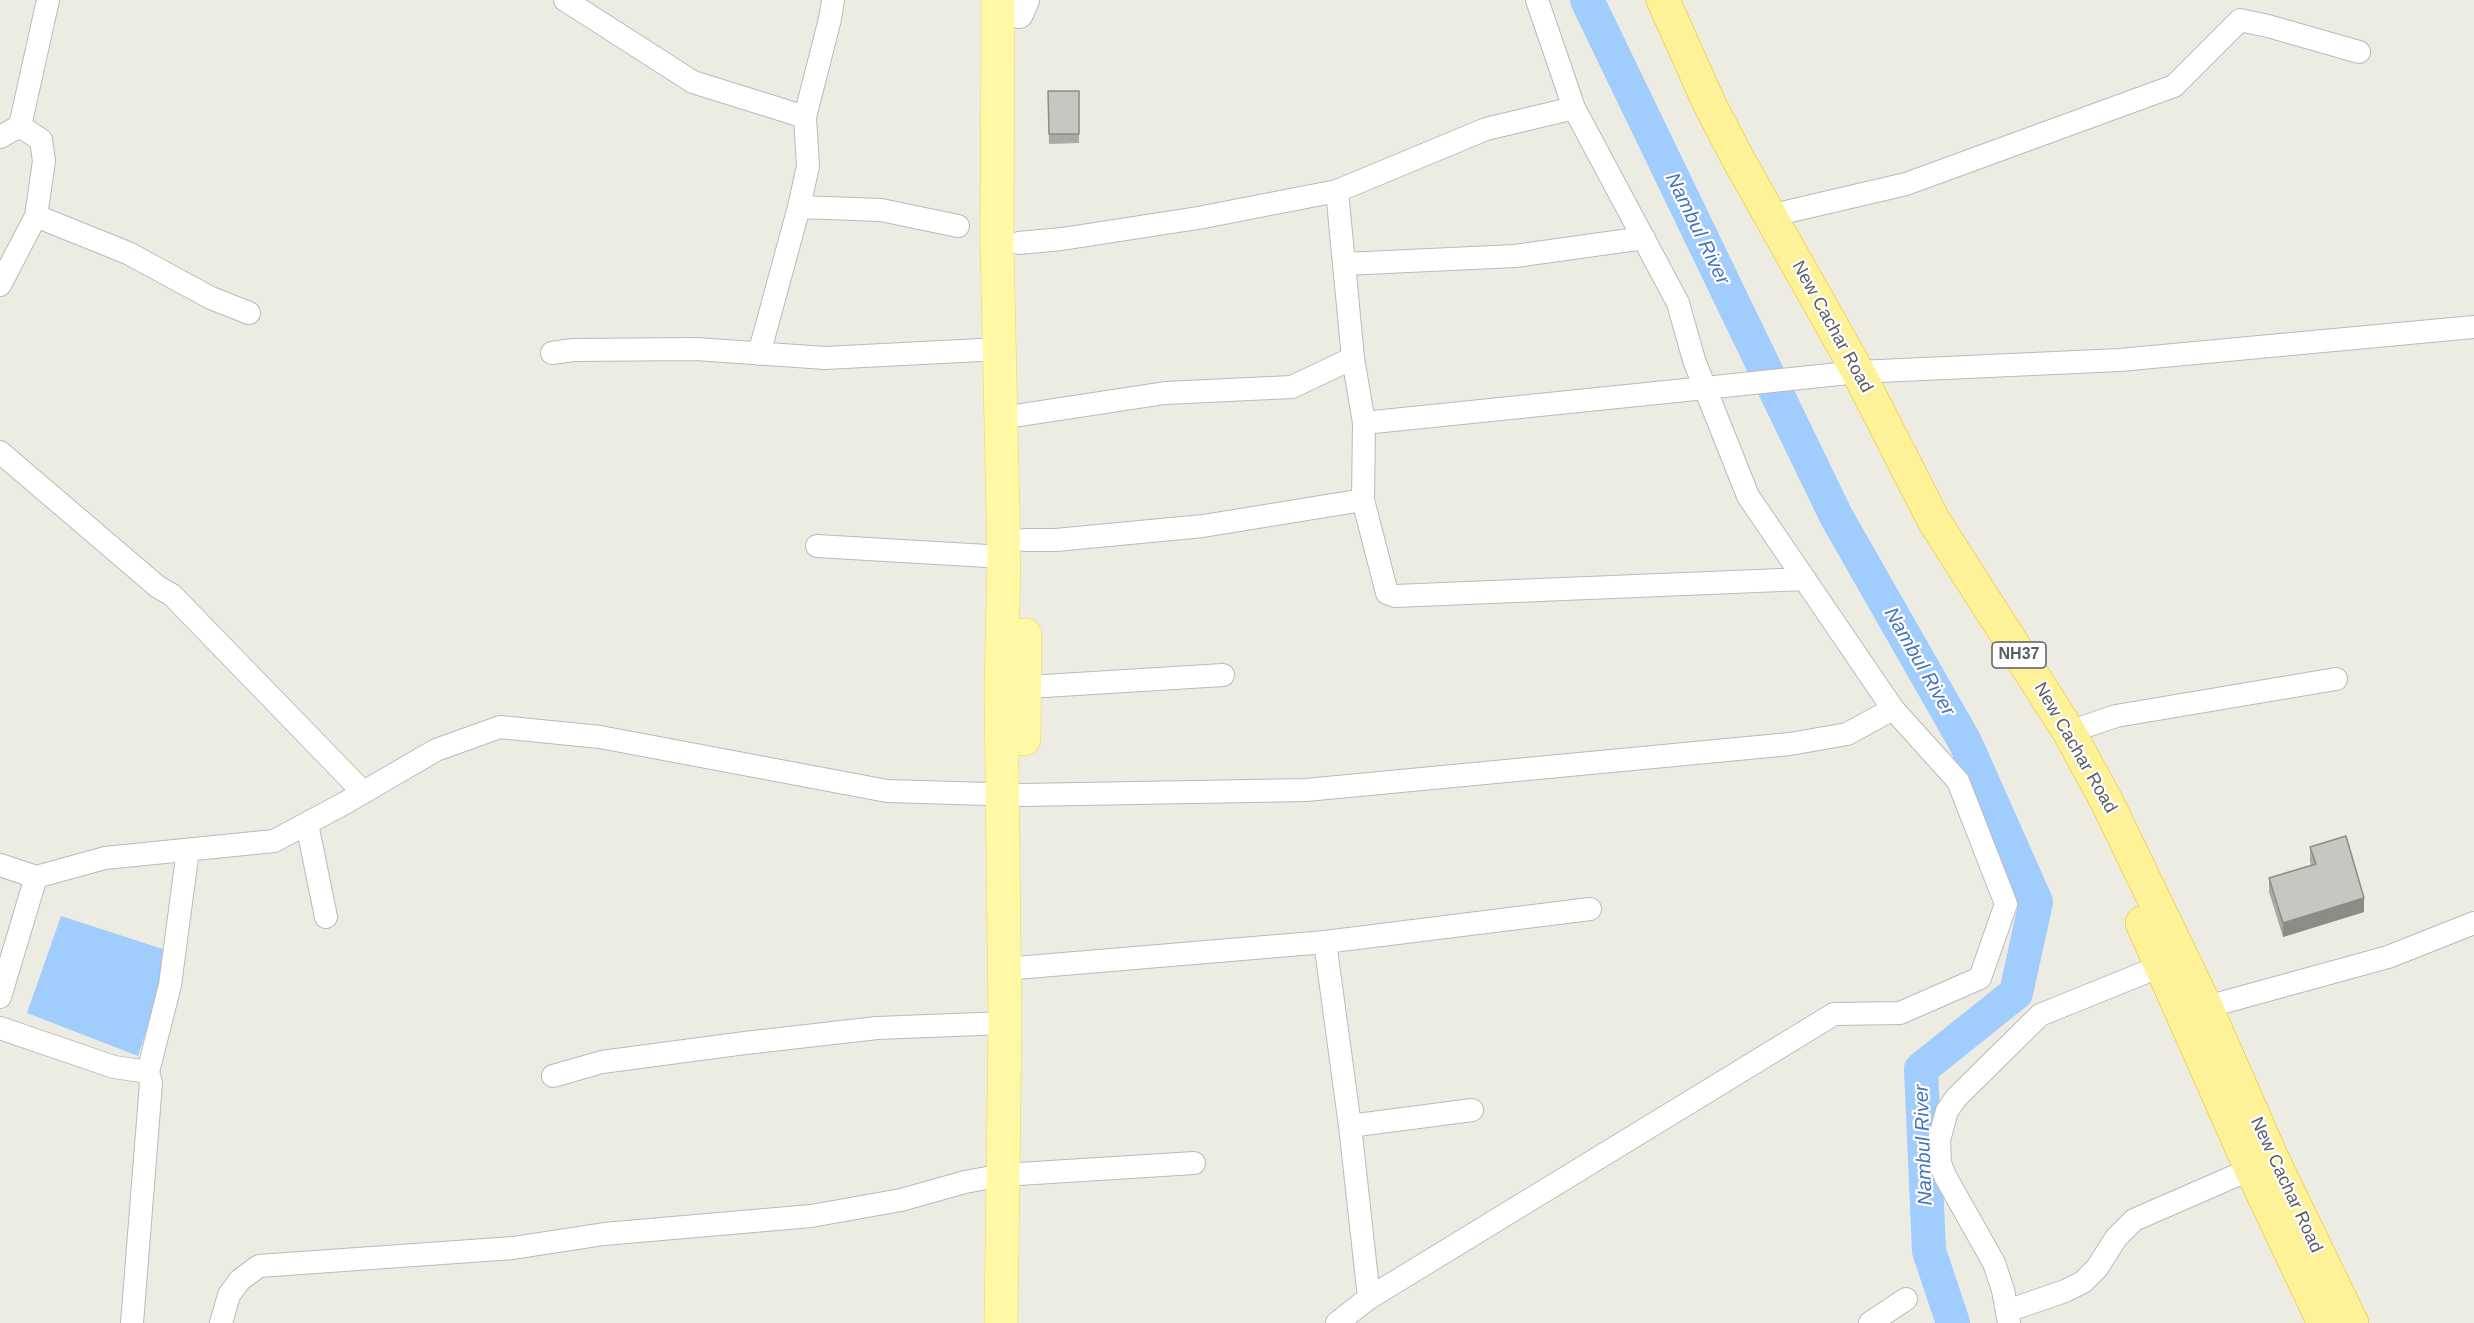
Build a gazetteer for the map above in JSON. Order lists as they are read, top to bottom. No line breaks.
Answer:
{"streets":{"highway":["New Cachar Road","NH37"]},"water":["Nambul River"]}
